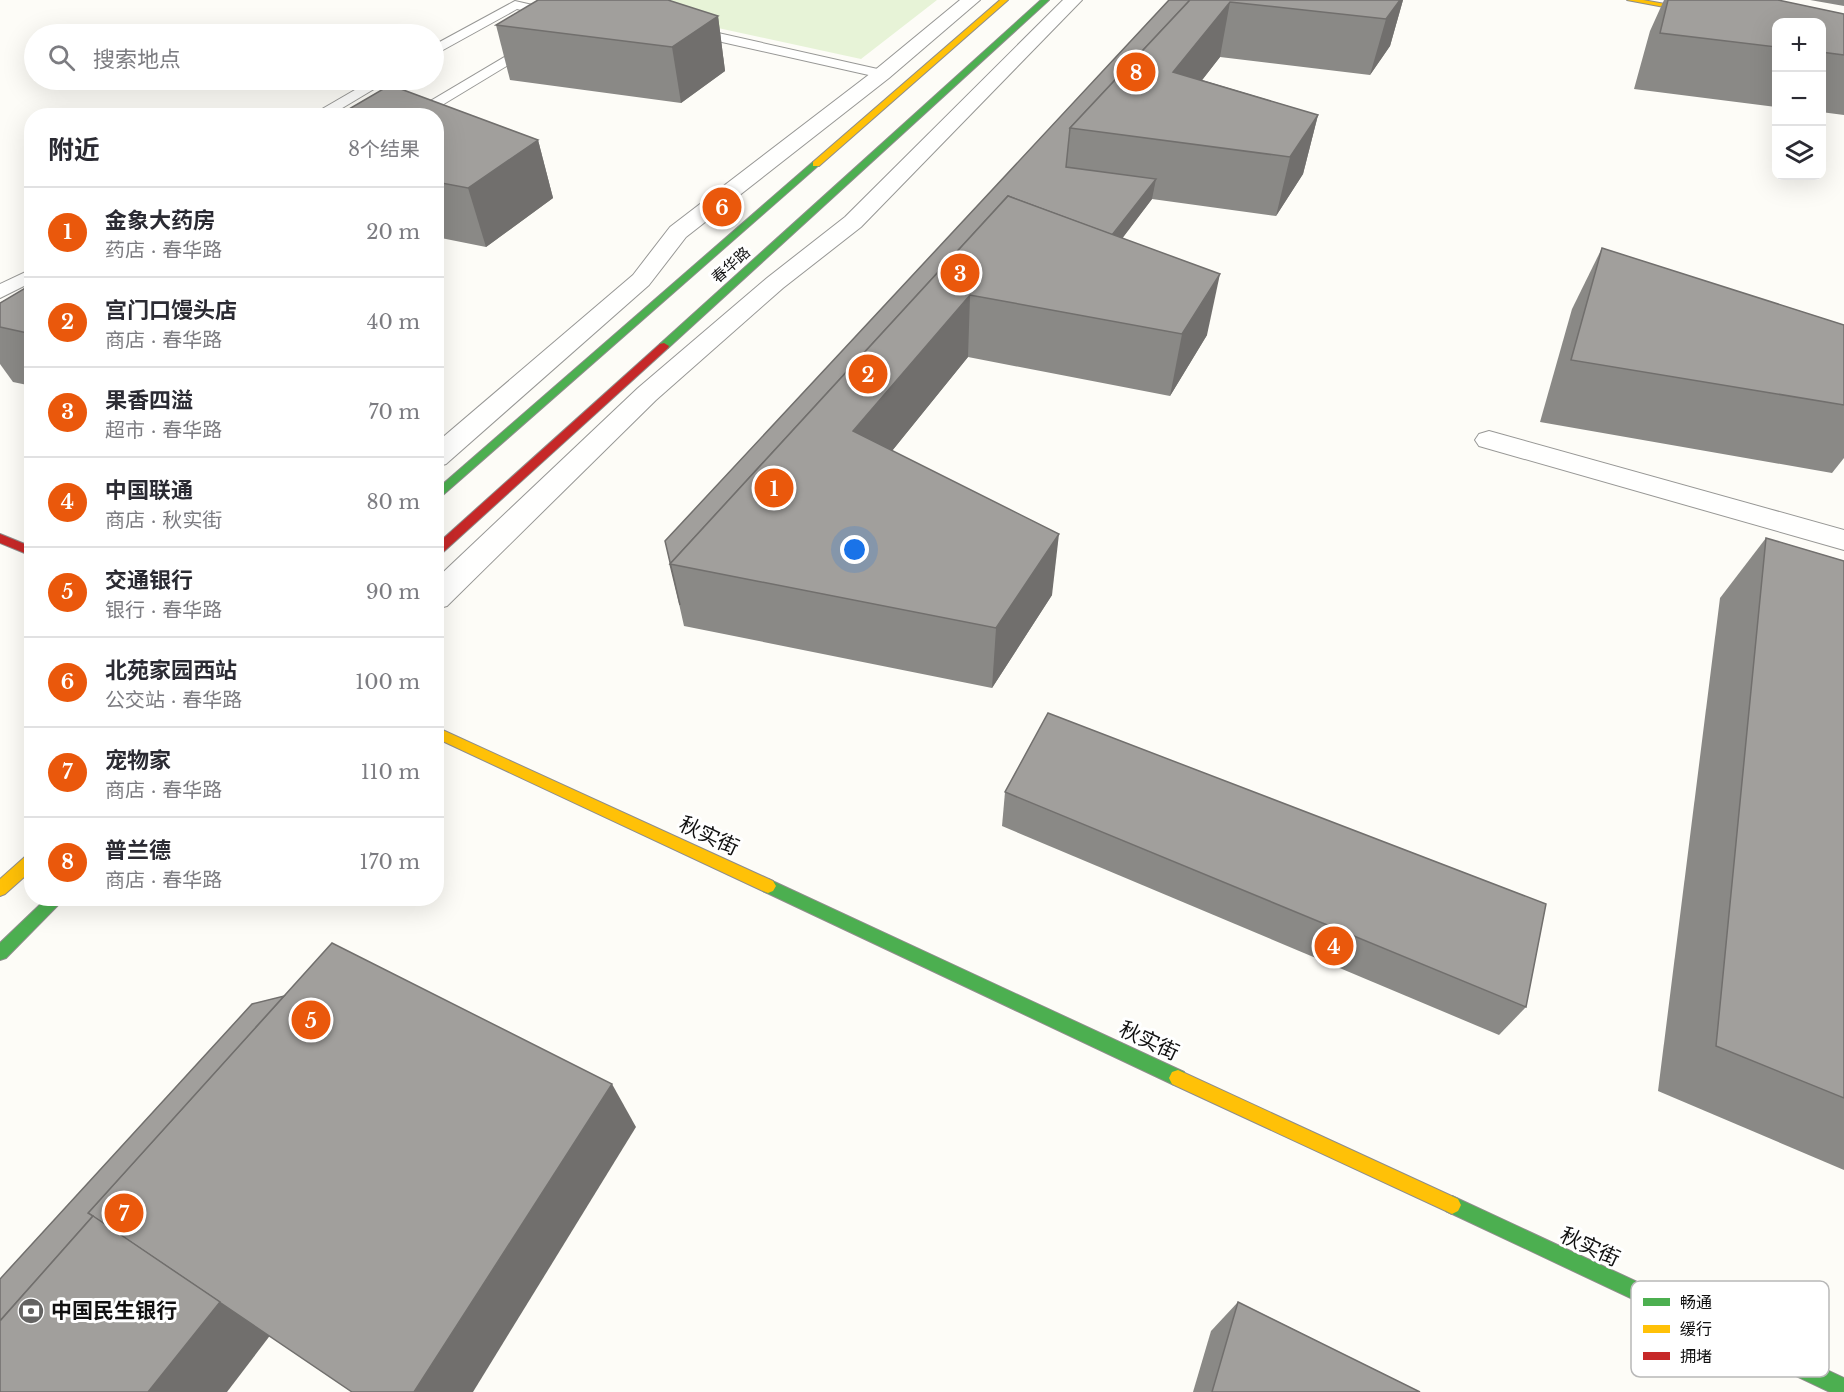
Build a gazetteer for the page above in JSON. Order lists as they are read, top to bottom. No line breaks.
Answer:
{"streets":{"street":["春华路","秋实街"]},"places":{"bank":["中国民生银行"]},"legend":["畅通","缓行","拥堵"],"page":{"map_buttons":["+","−"],"search":"搜索地点","pins":["8","6","3","2","1","4","5","7"],"heading":["附近","8个结果"],"list":[{"mark":"1","name":"金象大药房","note":"药店 · 春华路","value":"20 m"},{"mark":"2","name":"宫门口馒头店","note":"商店 · 春华路","value":"40 m"},{"mark":"3","name":"果香四溢","note":"超市 · 春华路","value":"70 m"},{"mark":"4","name":"中国联通","note":"商店 · 秋实街","value":"80 m"},{"mark":"5","name":"交通银行","note":"银行 · 春华路","value":"90 m"},{"mark":"6","name":"北苑家园西站","note":"公交站 · 春华路","value":"100 m"},{"mark":"7","name":"宠物家","note":"商店 · 春华路","value":"110 m"},{"mark":"8","name":"普兰德","note":"商店 · 春华路","value":"170 m"}]}}
